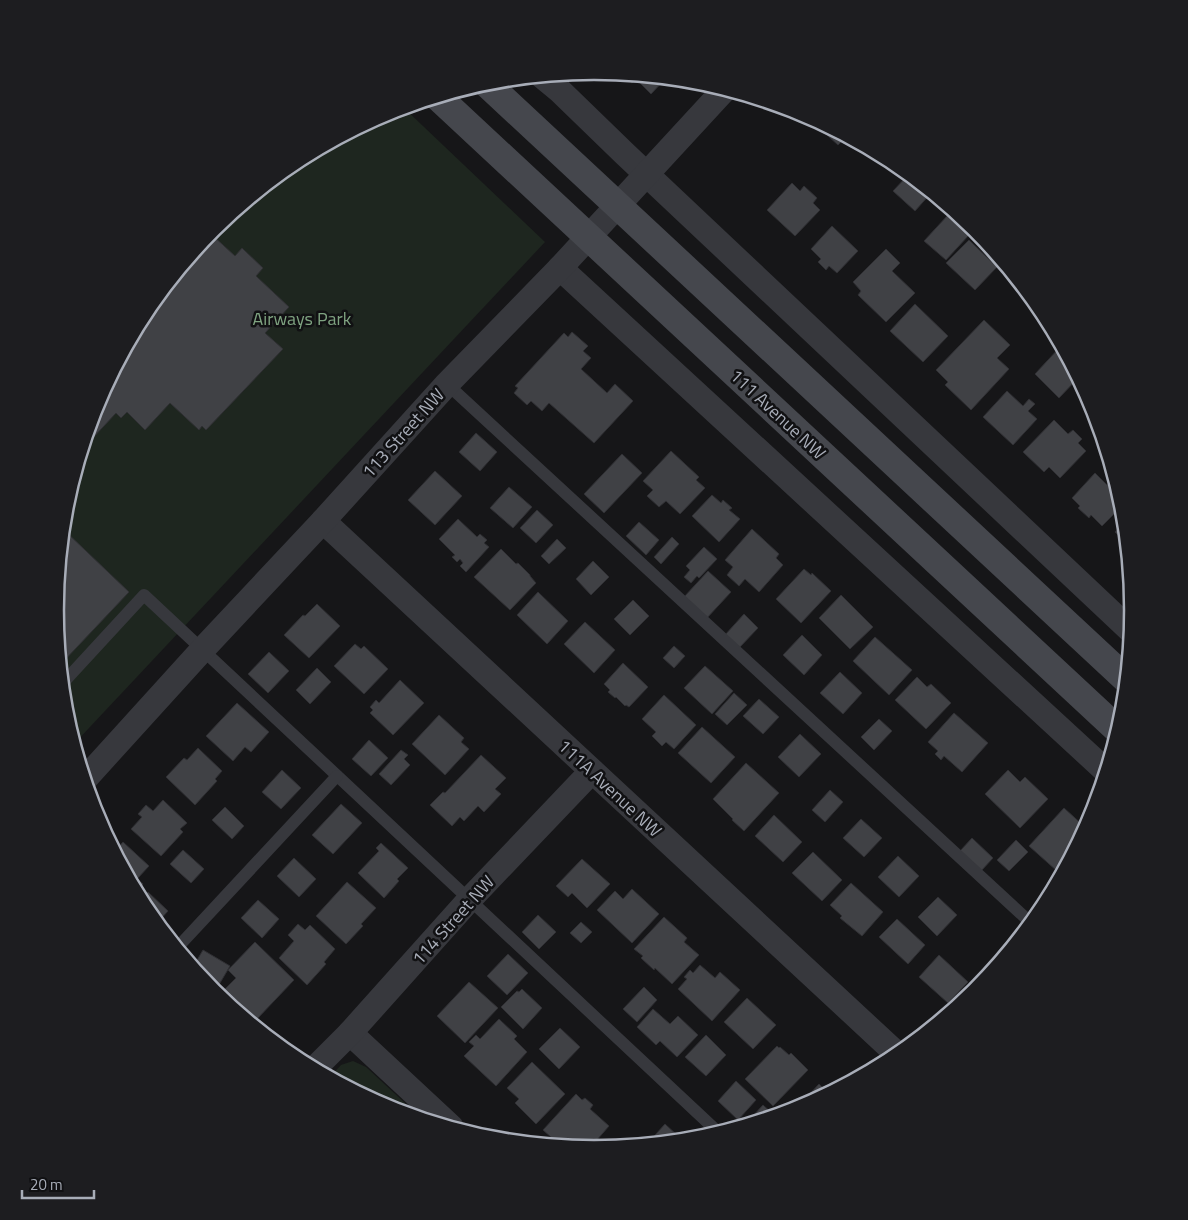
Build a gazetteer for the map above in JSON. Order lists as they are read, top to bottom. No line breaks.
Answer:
{"streets":{"main road":["111 Avenue NW"],"street":["113 Street NW","111A Avenue NW","114 Street NW"]},"crossings":[["111 Avenue NW","113 Street NW"],["113 Street NW","111A Avenue NW"],["111A Avenue NW","114 Street NW"]],"parks":["Airways Park"],"scale_bar":"20 m"}
